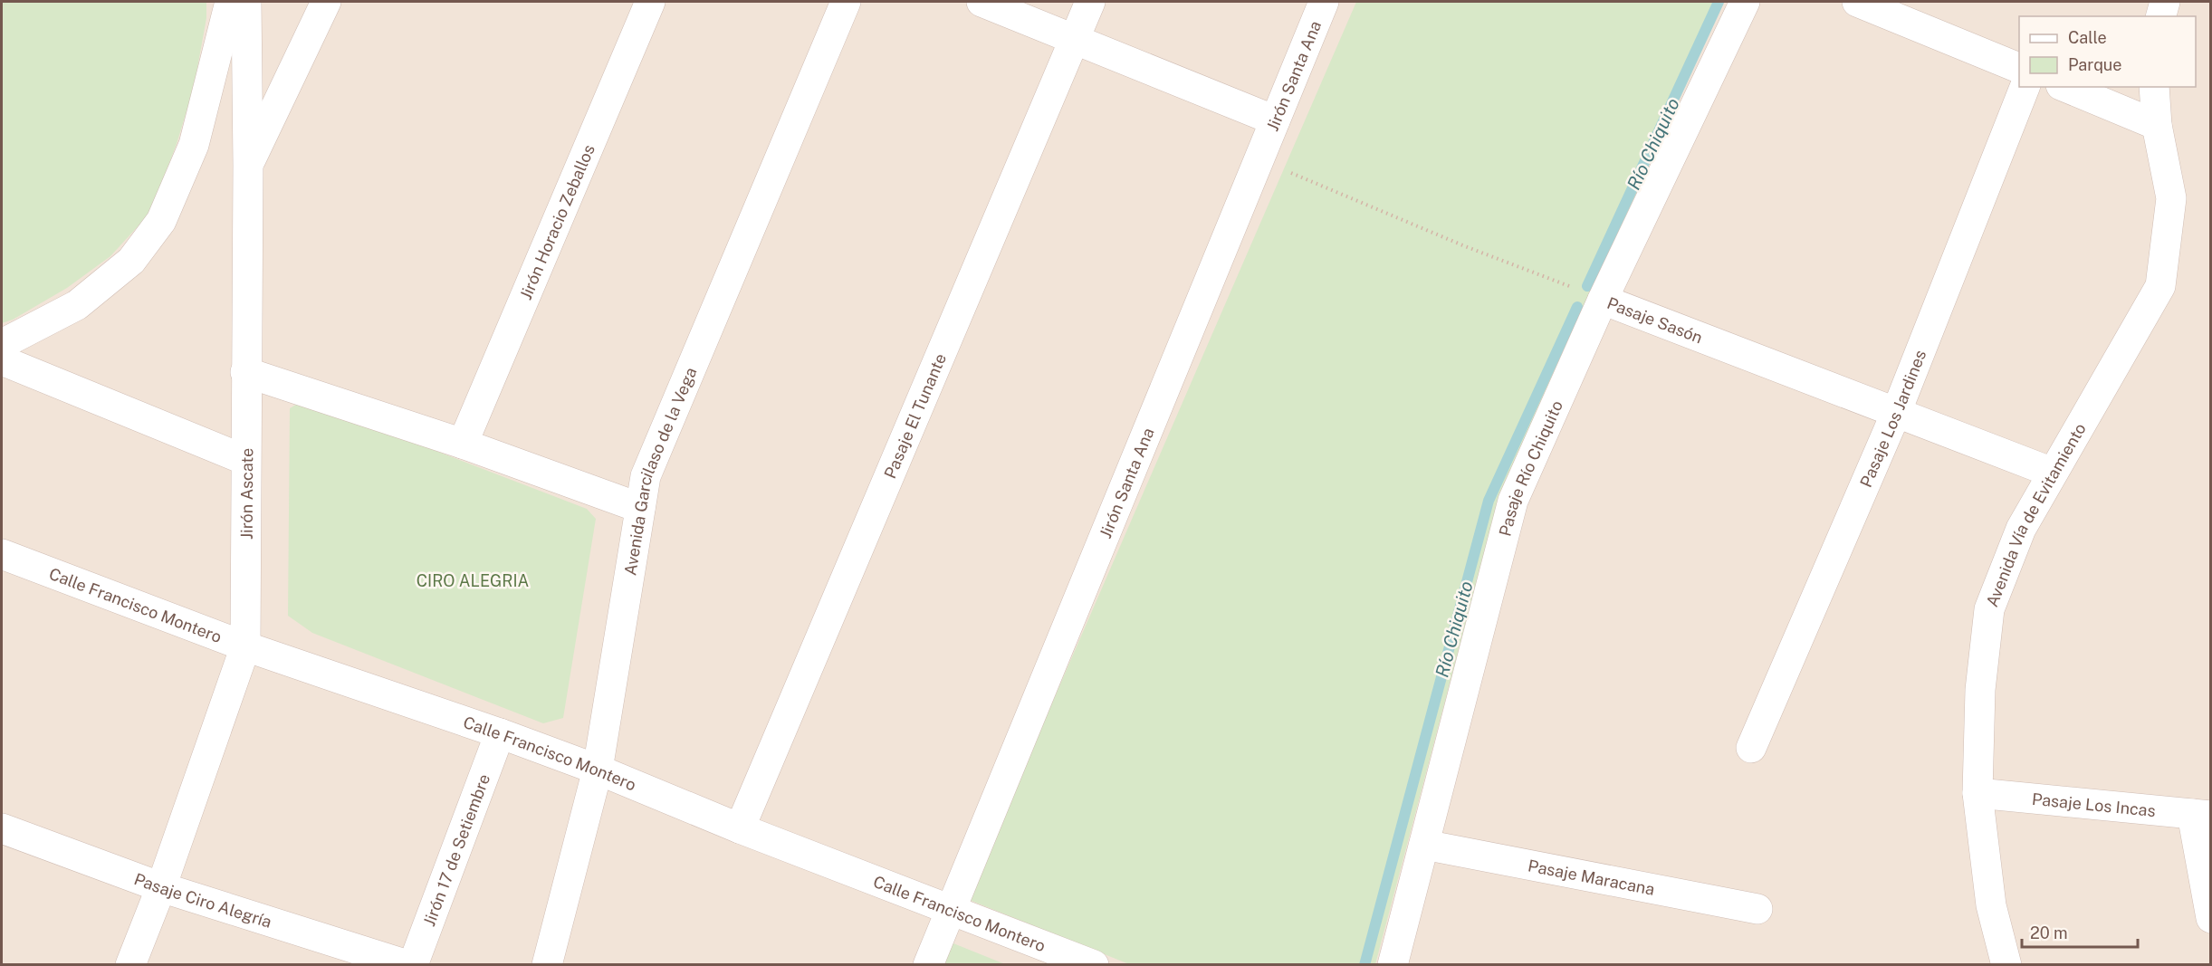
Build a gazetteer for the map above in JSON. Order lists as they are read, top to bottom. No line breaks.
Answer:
{"streets":{"street":["Jirón Santa Ana","Jirón Horacio Zeballos","Pasaje Sasón","Pasaje El Tunante","Pasaje Los Jardines","Pasaje Río Chiquito","Avenida Garcilaso de la Vega","Jirón Ascate","Avenida Vía de Evitamiento","Calle Francisco Montero","Pasaje Los Incas","Jirón 17 de Setiembre","Pasaje Maracana","Pasaje Ciro Alegría"]},"crossings":[["Jirón Santa Ana","Pasaje Sasón"],["Jirón Santa Ana","Calle Francisco Montero"],["Pasaje Sasón","Pasaje Los Jardines"],["Pasaje Sasón","Pasaje Río Chiquito"],["Pasaje Sasón","Avenida Vía de Evitamiento"],["Pasaje El Tunante","Calle Francisco Montero"],["Pasaje Río Chiquito","Pasaje Maracana"],["Avenida Garcilaso de la Vega","Calle Francisco Montero"],["Jirón Ascate","Calle Francisco Montero"],["Jirón Ascate","Pasaje Ciro Alegría"],["Avenida Vía de Evitamiento","Pasaje Los Incas"],["Calle Francisco Montero","Jirón 17 de Setiembre"]],"water":["Río Chiquito"],"parks":["CIRO ALEGRIA"],"legend":["Calle","Parque"],"scale_bar":"20 m"}
